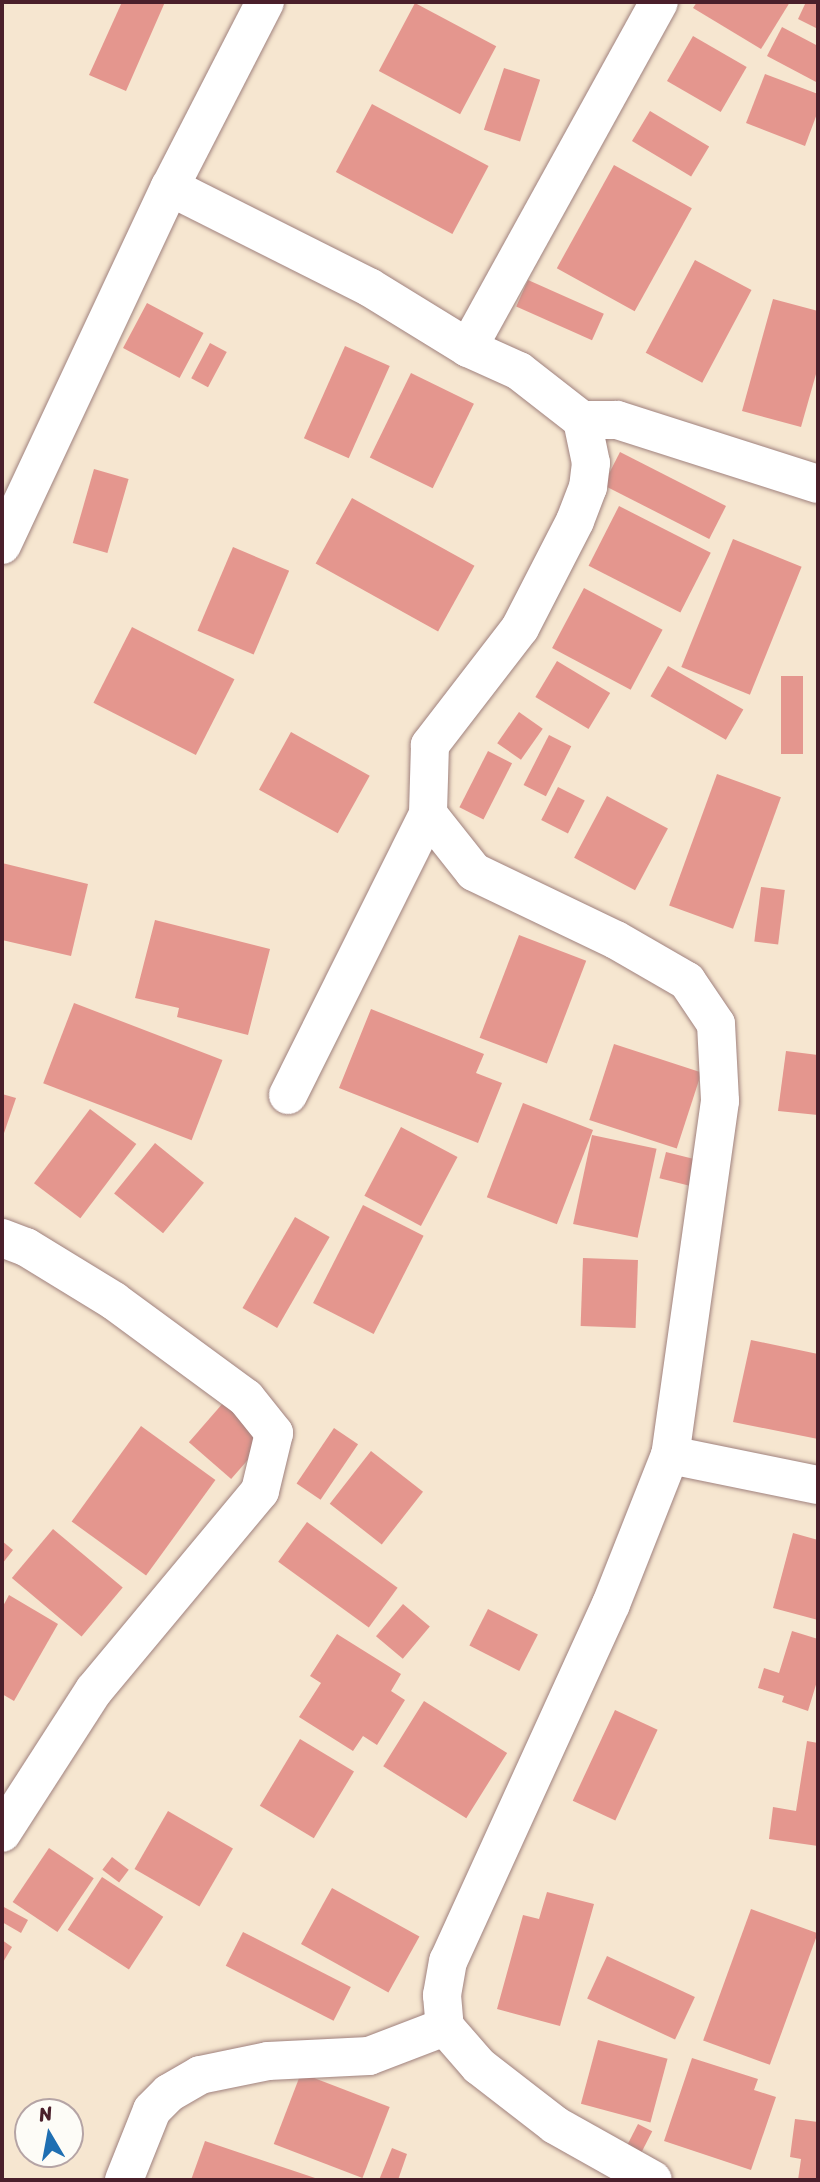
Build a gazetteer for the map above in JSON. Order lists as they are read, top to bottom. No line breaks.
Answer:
{"north":"top"}
